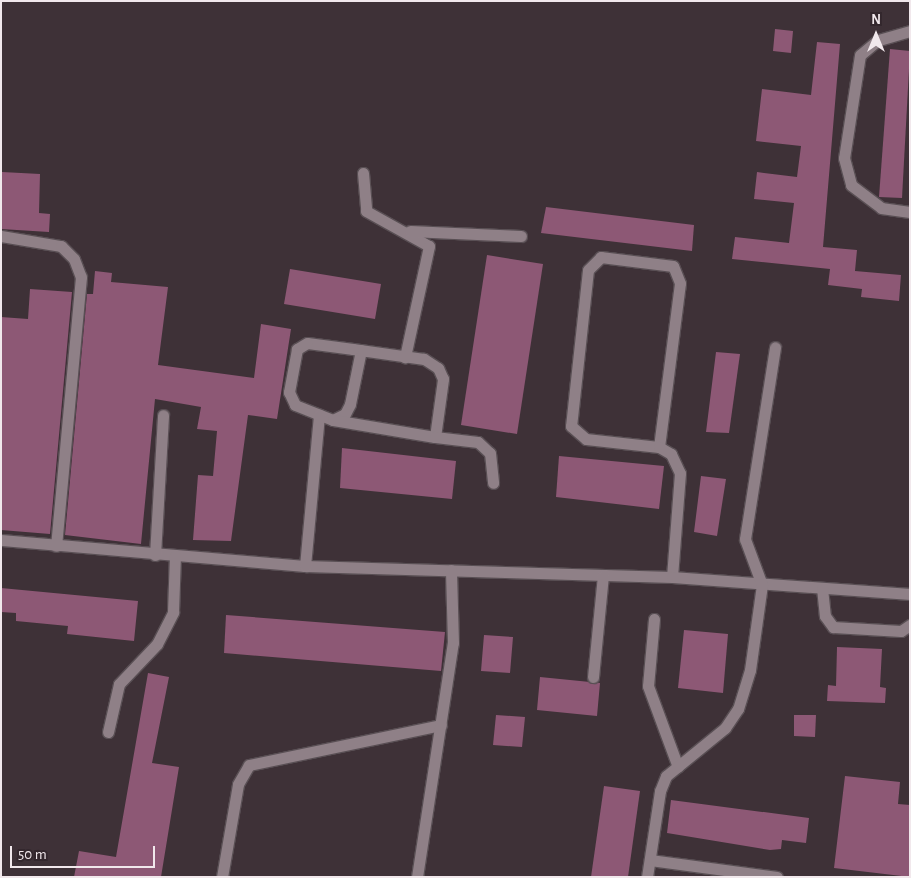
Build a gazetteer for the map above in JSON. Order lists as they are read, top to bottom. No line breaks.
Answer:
{"scale_bar":"50 m","north":"top"}
